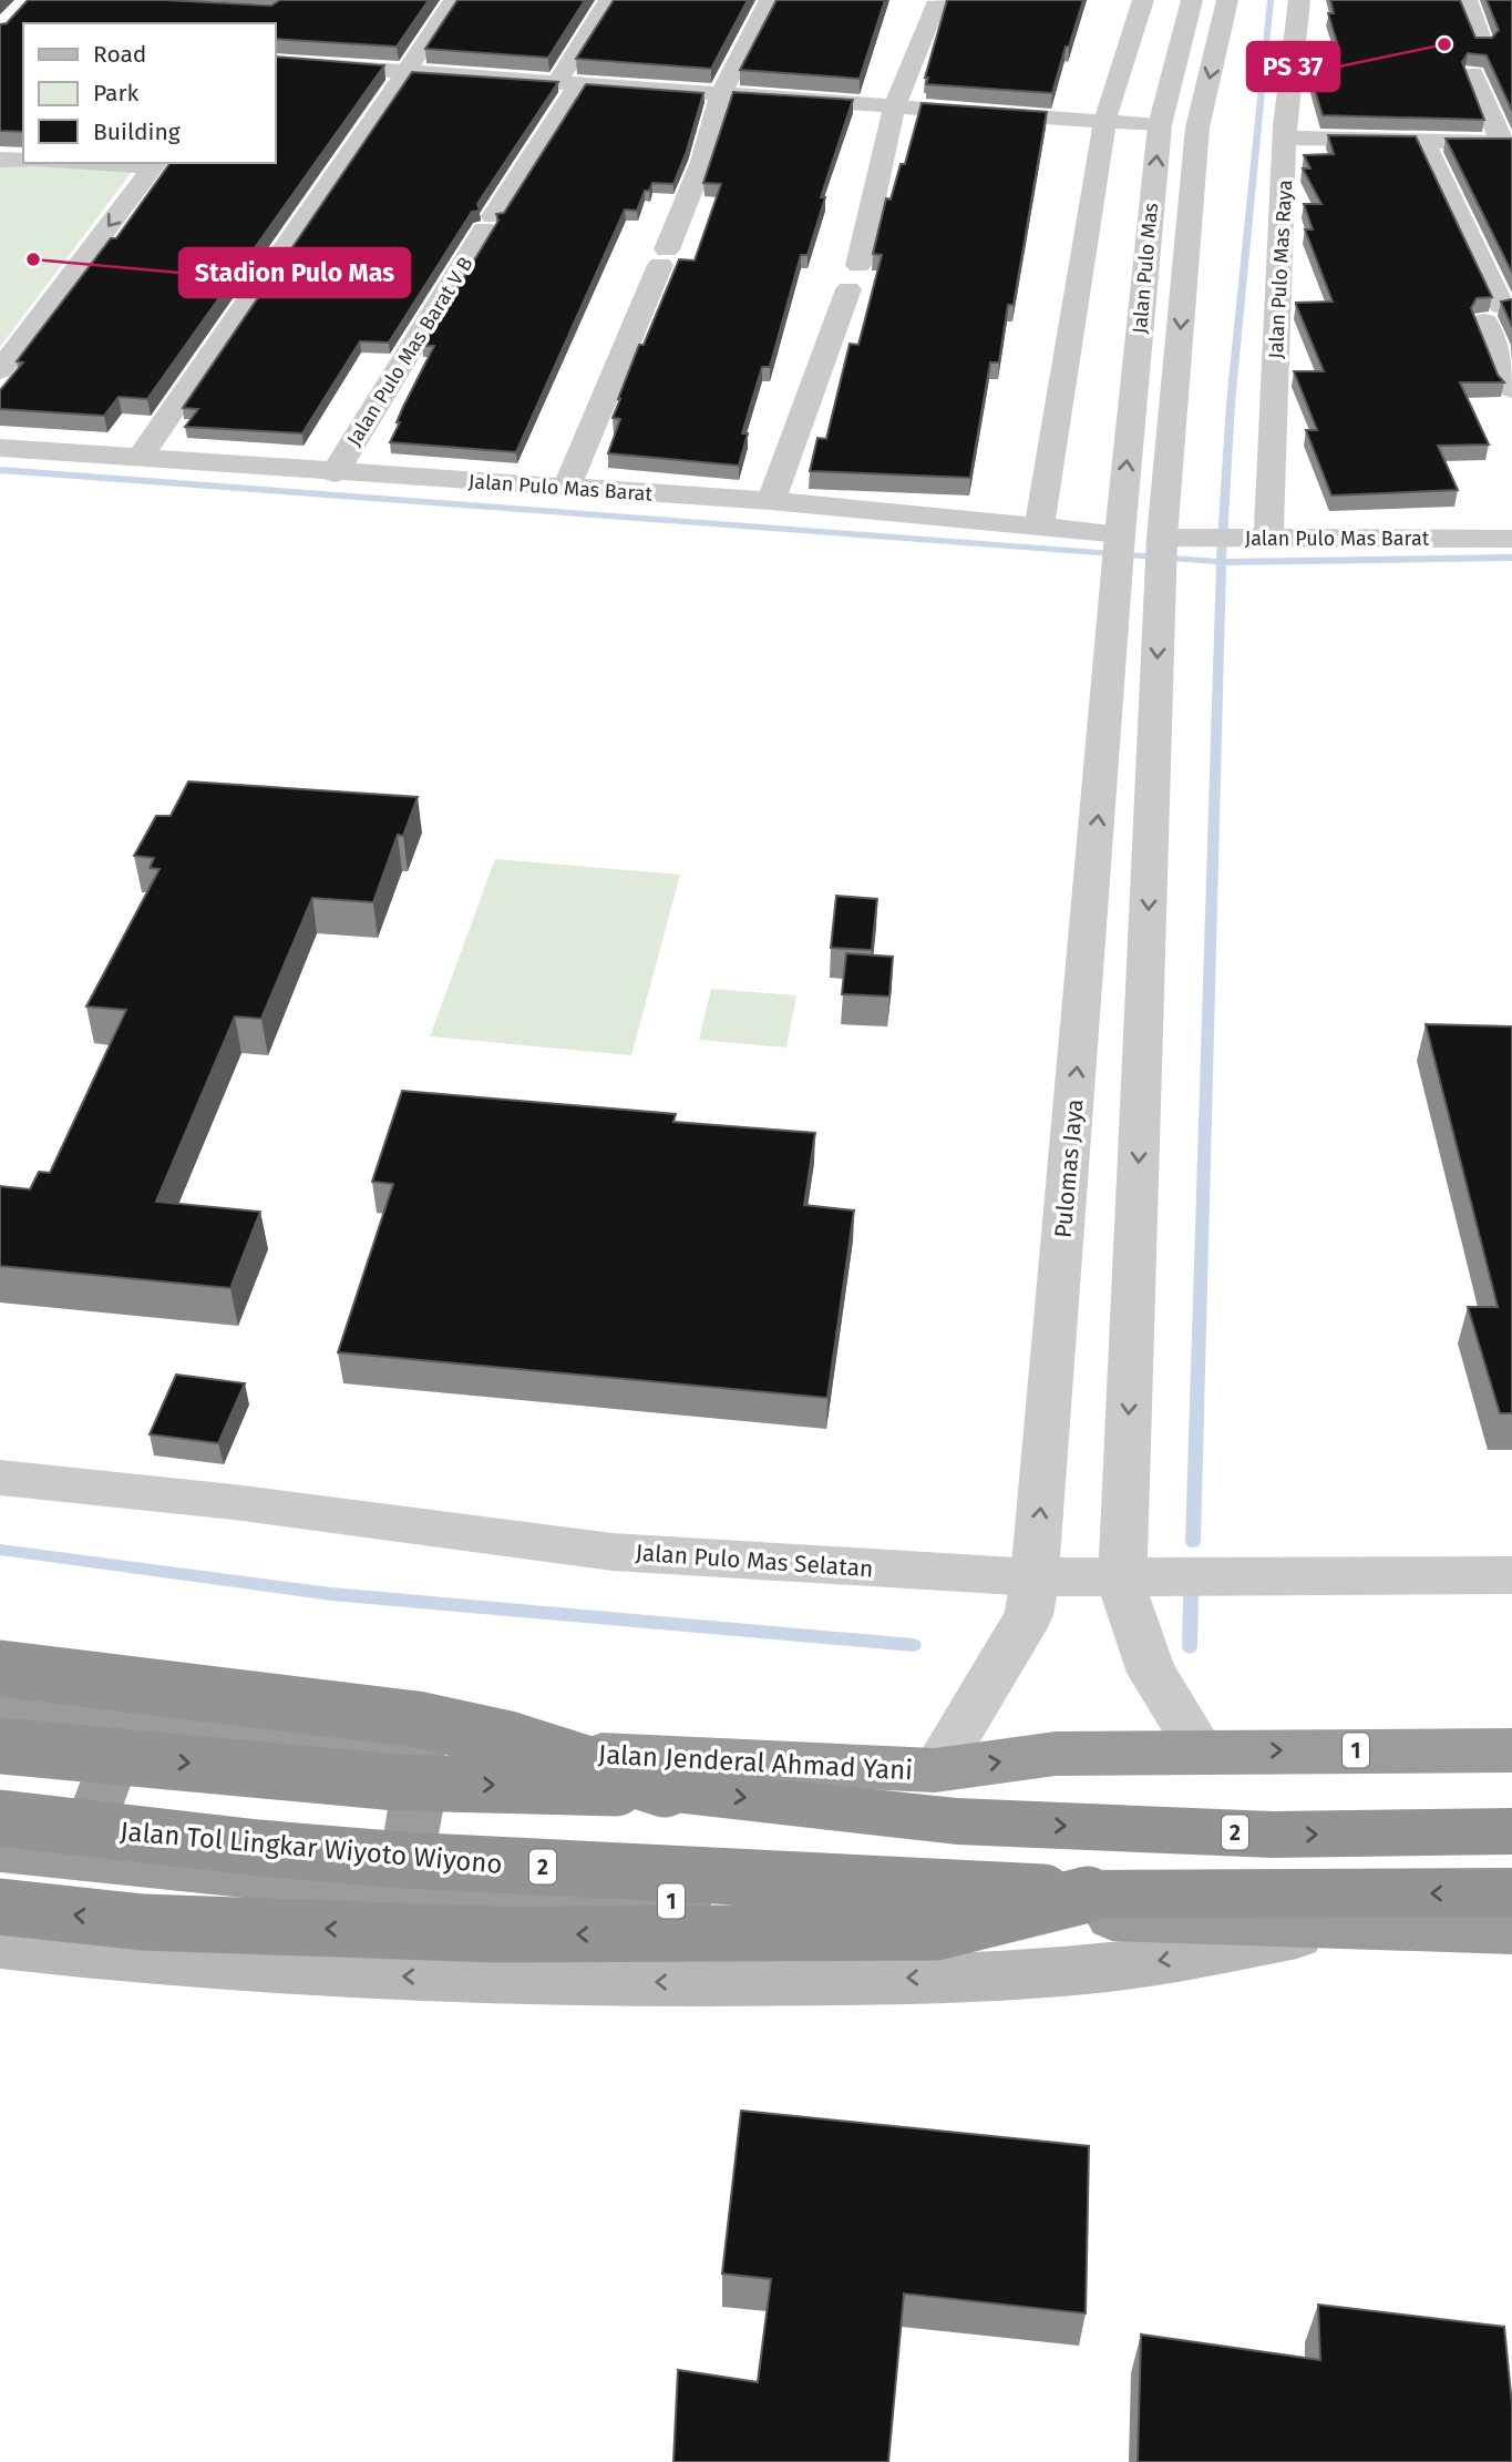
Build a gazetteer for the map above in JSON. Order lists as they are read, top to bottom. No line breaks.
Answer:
{"streets":{"highway":["1","Jalan Jenderal Ahmad Yani","2","Jalan Tol Lingkar Wiyoto Wiyono"],"street":["Jalan Pulo Mas","Jalan Pulo Mas Raya","Jalan Pulo Mas Barat V B","Jalan Pulo Mas Barat","Pulomas Jaya","Jalan Pulo Mas Selatan"]},"crossings":[["Jalan Pulo Mas","Jalan Pulo Mas Barat"],["Jalan Pulo Mas","Pulomas Jaya"],["Jalan Pulo Mas Raya","Jalan Pulo Mas Barat"],["Jalan Pulo Mas Barat V B","Jalan Pulo Mas Barat"],["Jalan Pulo Mas Barat","Pulomas Jaya"],["Pulomas Jaya","Jalan Pulo Mas Selatan"],["Pulomas Jaya","Jalan Jenderal Ahmad Yani"],["2","Jalan Tol Lingkar Wiyoto Wiyono"]],"places":["PS 37","Stadion Pulo Mas"],"legend":["Road","Park","Building"]}
